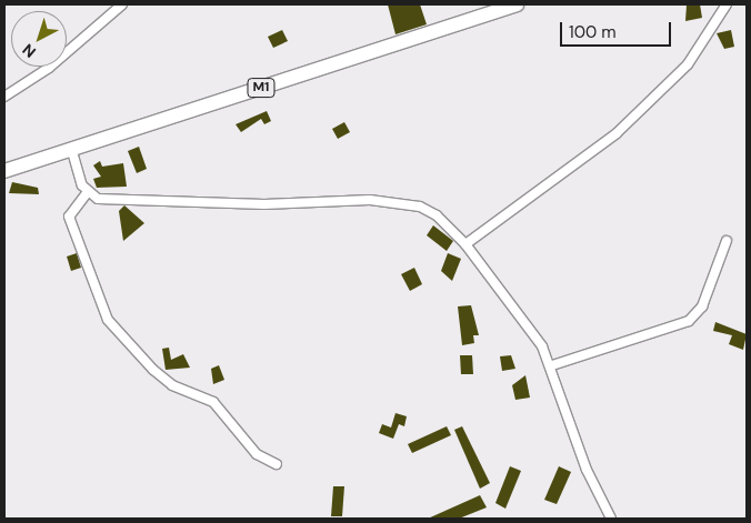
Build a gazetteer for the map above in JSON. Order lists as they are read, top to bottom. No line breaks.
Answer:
{"streets":{"highway":["M1"]},"scale_bar":"100 m","north":"bottom left"}
